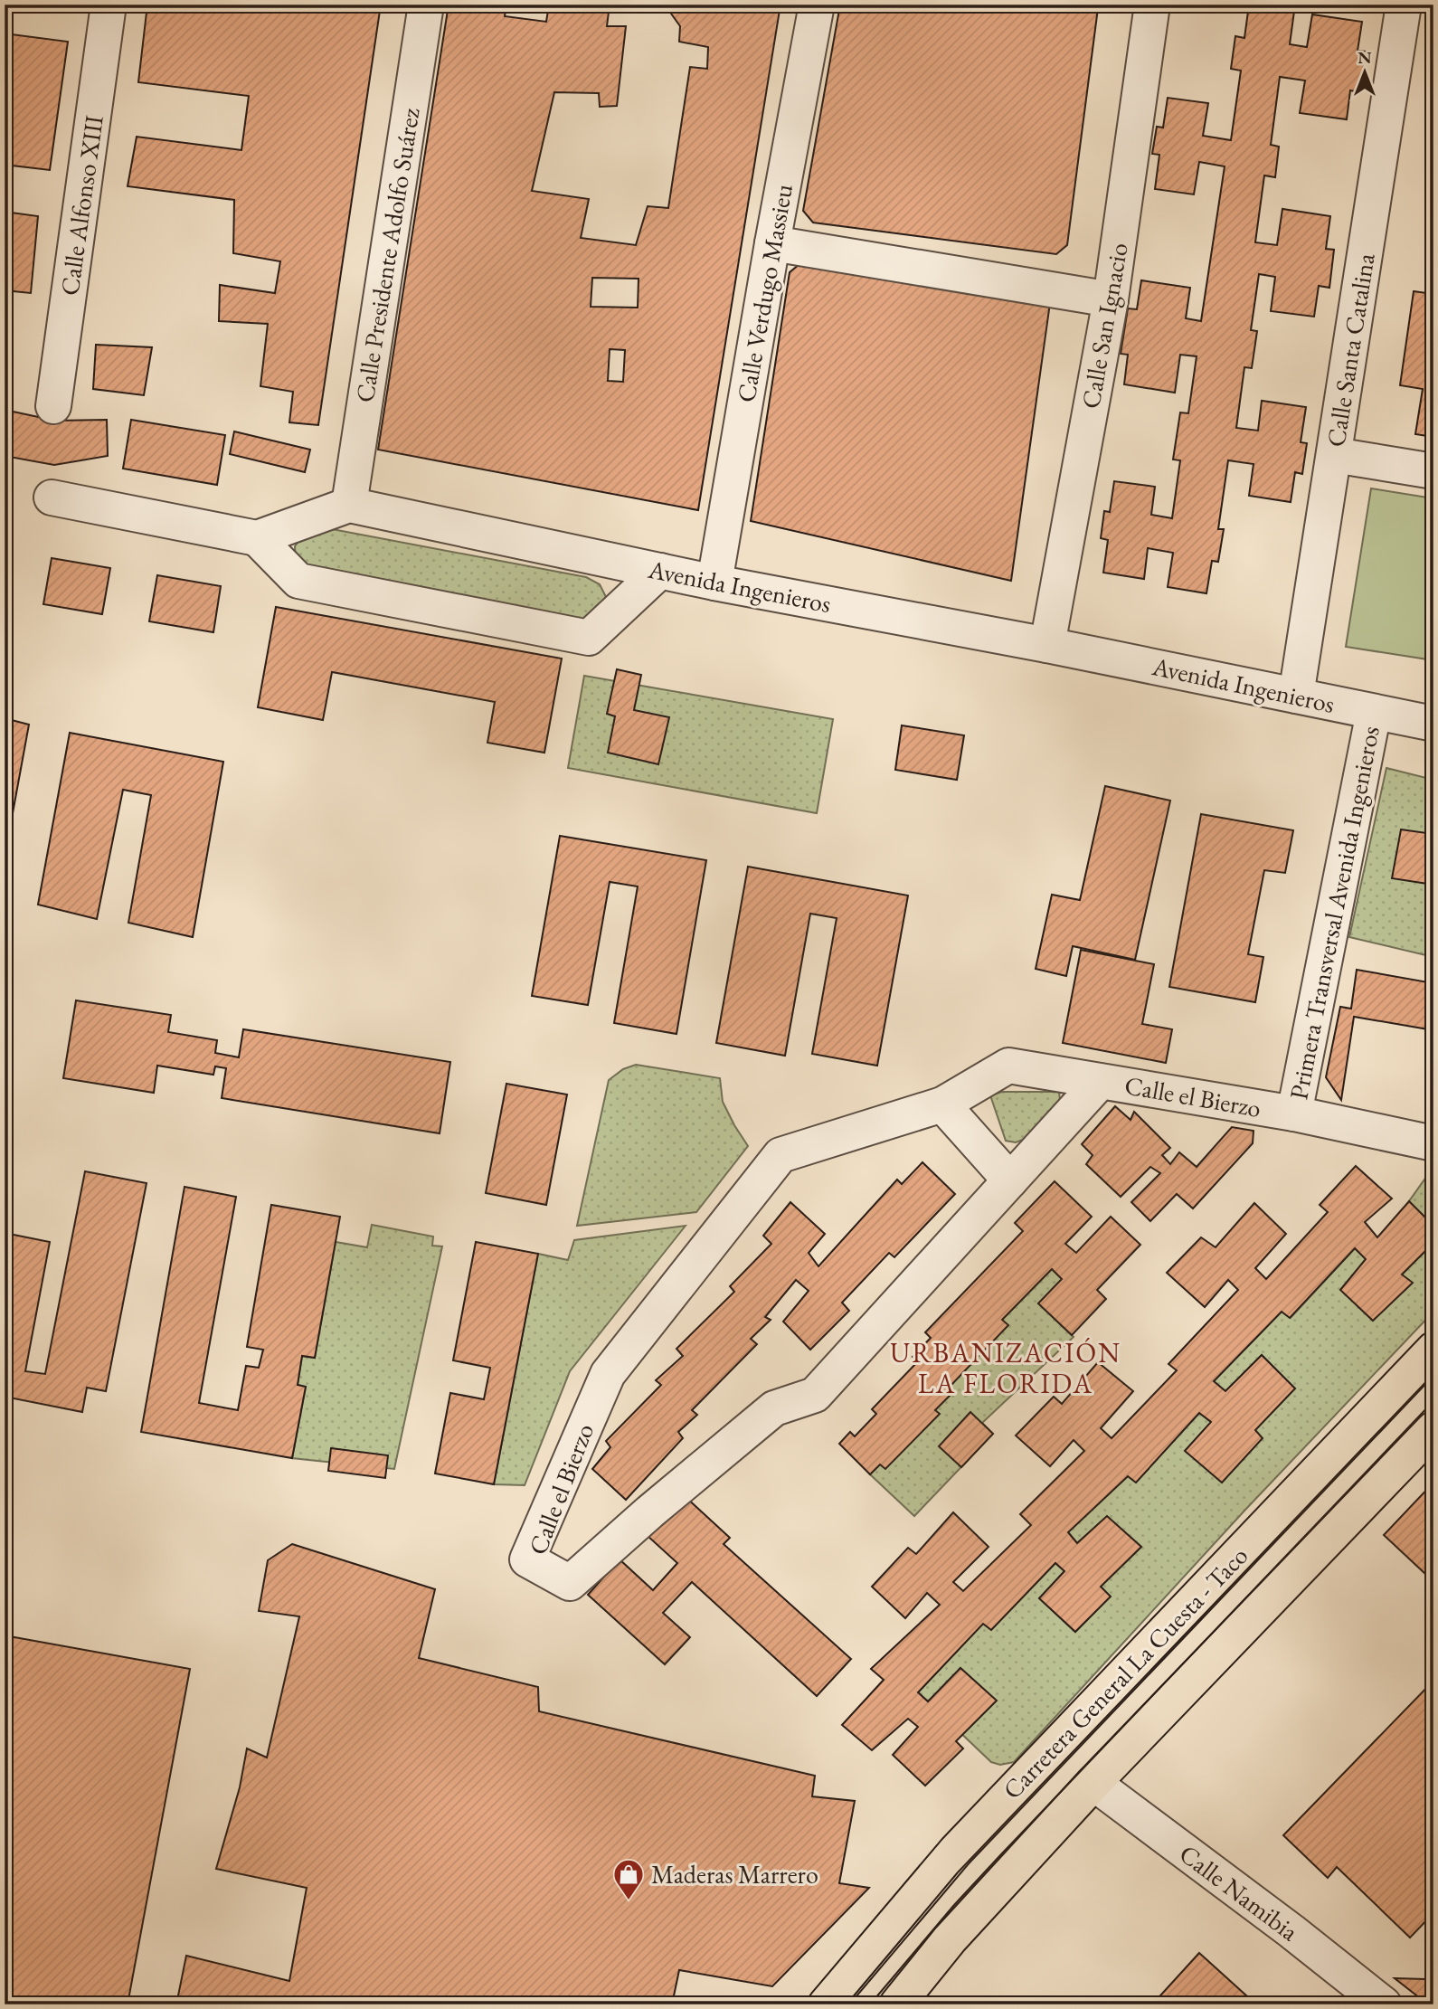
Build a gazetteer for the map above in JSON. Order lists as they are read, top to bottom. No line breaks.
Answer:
{"streets":{"main road":["Carretera General La Cuesta - Taco"],"street":["Calle Alfonso XIII","Calle Presidente Adolfo Suárez","Calle Verdugo Massieu","Calle San Ignacio","Calle Santa Catalina","Avenida Ingenieros","Primera Transversal Avenida Ingenieros","Calle el Bierzo","Calle Namibia"]},"crossings":[["Calle Presidente Adolfo Suárez","Avenida Ingenieros"],["Calle Verdugo Massieu","Avenida Ingenieros"],["Calle San Ignacio","Avenida Ingenieros"],["Calle Santa Catalina","Avenida Ingenieros"],["Avenida Ingenieros","Primera Transversal Avenida Ingenieros"],["Primera Transversal Avenida Ingenieros","Calle el Bierzo"],["Carretera General La Cuesta - Taco","Calle Namibia"]],"districts":["URBANIZACIÓN LA FLORIDA"],"places":{"shop":["Maderas Marrero"]},"north":"top"}
